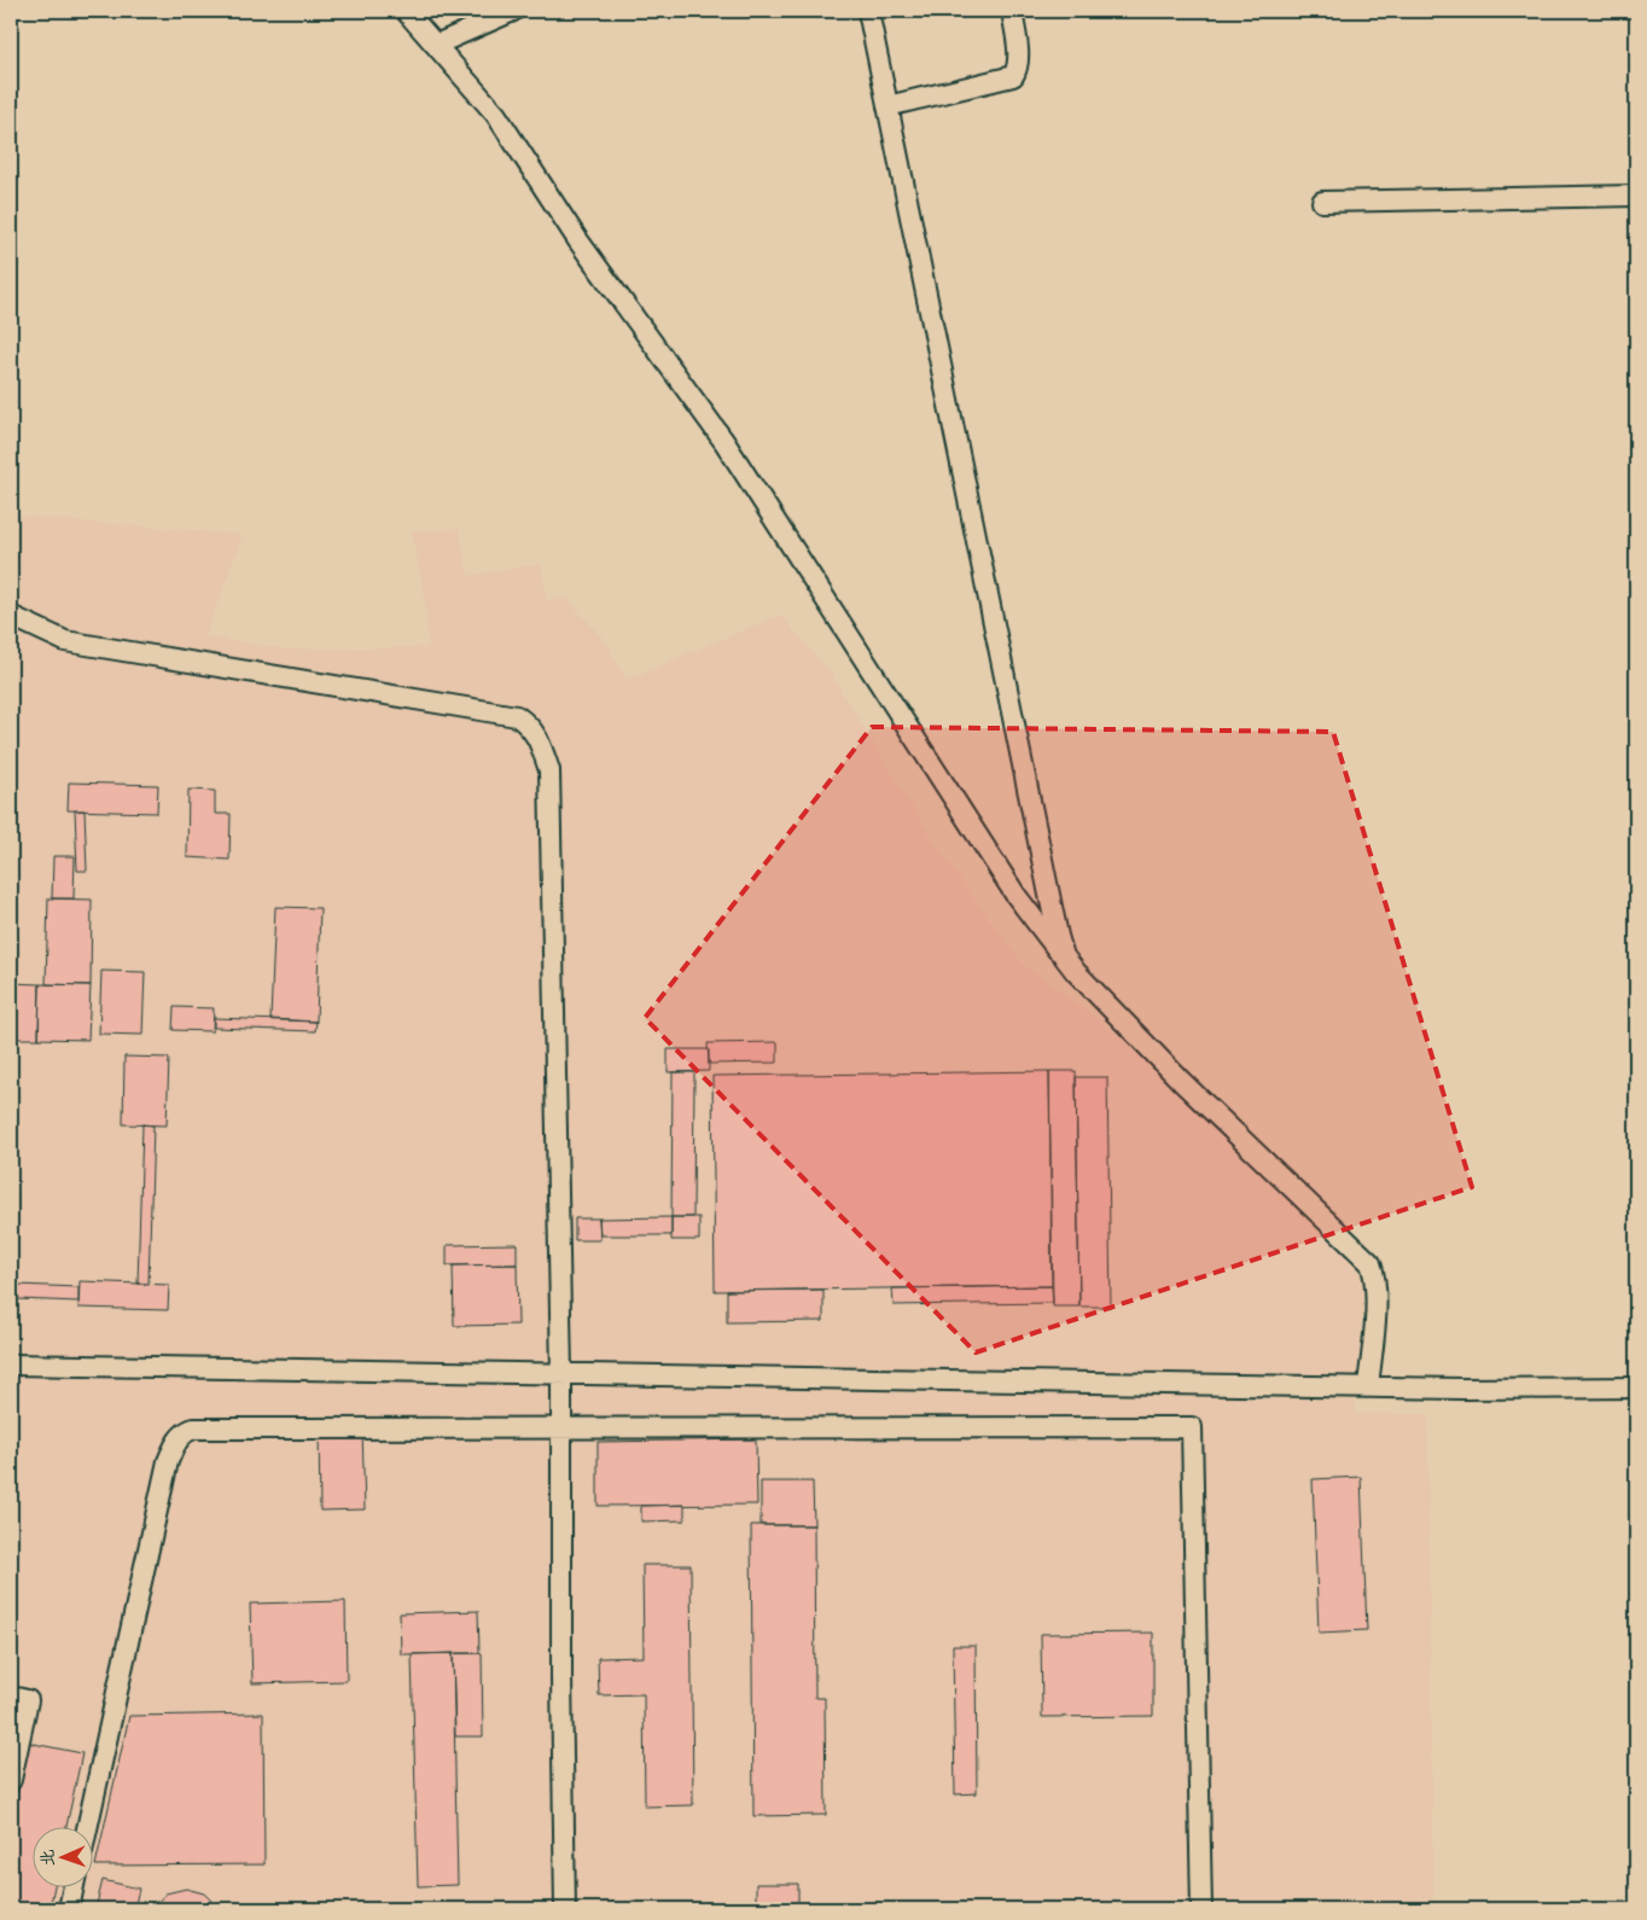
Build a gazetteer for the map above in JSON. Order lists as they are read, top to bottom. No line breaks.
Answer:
{"north":"left"}
